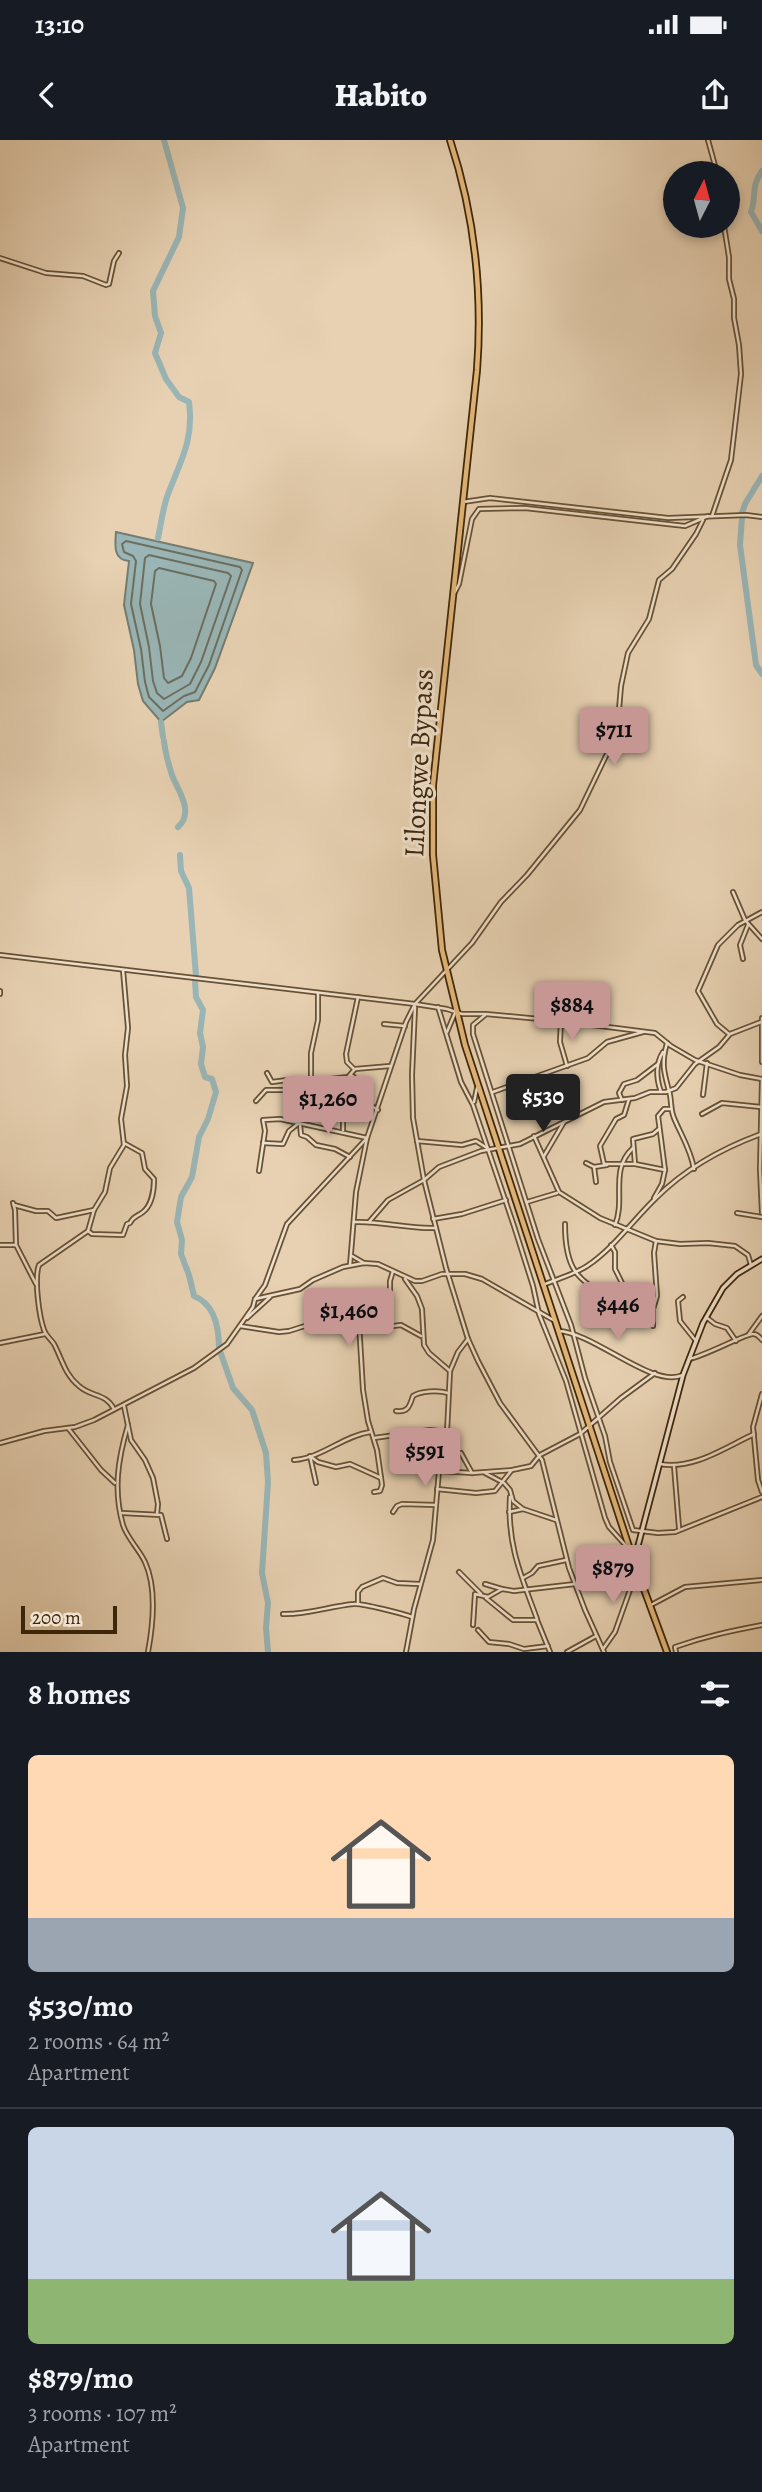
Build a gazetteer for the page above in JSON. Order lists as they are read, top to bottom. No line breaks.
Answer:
{"streets":{"main road":["Lilongwe Bypass"]},"scale_bar":"200 m","north":"top","page":{"status":"13:10","header":"Habito","price":["$711","$884","$530","$1,260","$446","$1,460","$591","$879"],"scale":"200 m","heading":"8 homes","list":[{"name":"$530/mo","note":"2 rooms · 64 m² · Apartment"},{"name":"$879/mo","note":"3 rooms · 107 m² · Apartment"}]}}
